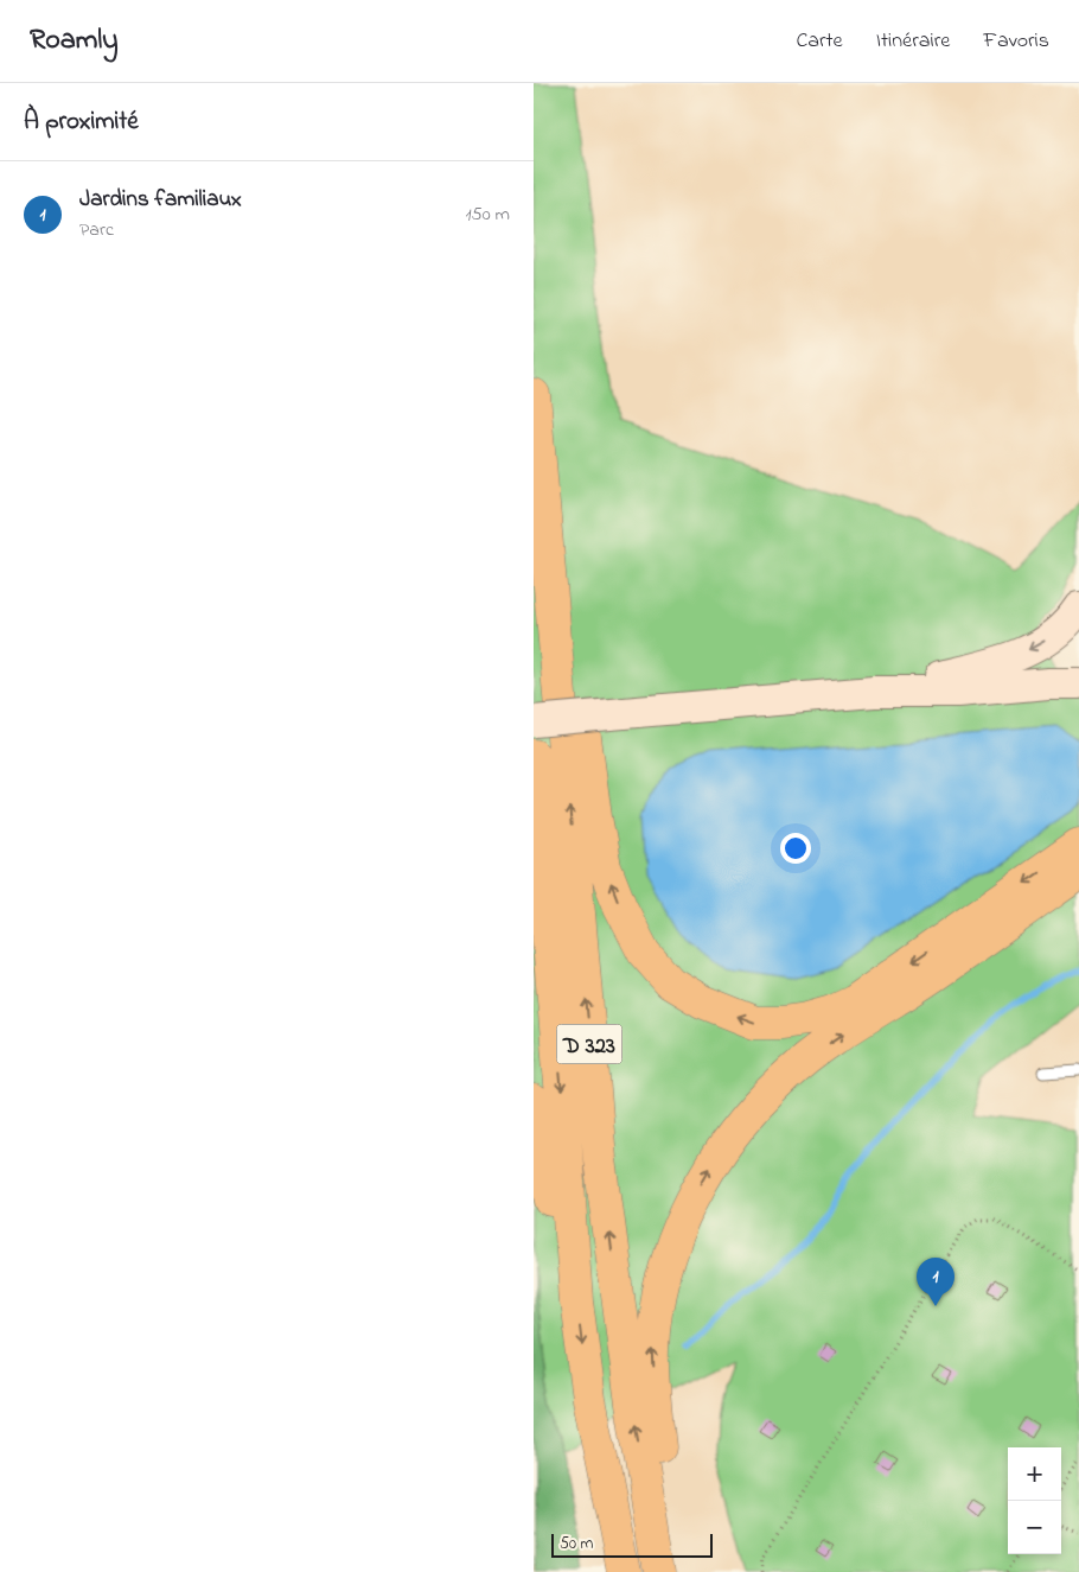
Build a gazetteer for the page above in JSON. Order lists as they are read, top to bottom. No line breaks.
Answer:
{"streets":{"highway":["D 323"]},"scale_bar":"50 m","page":{"header":"Roamly","nav":["Carte","Itinéraire","Favoris"],"heading":"À proximité","list":[{"mark":"1","name":"Jardins familiaux","note":"Parc","value":"150 m"}],"pins":"1","map_buttons":["+","−"],"scale":"50 m"}}
